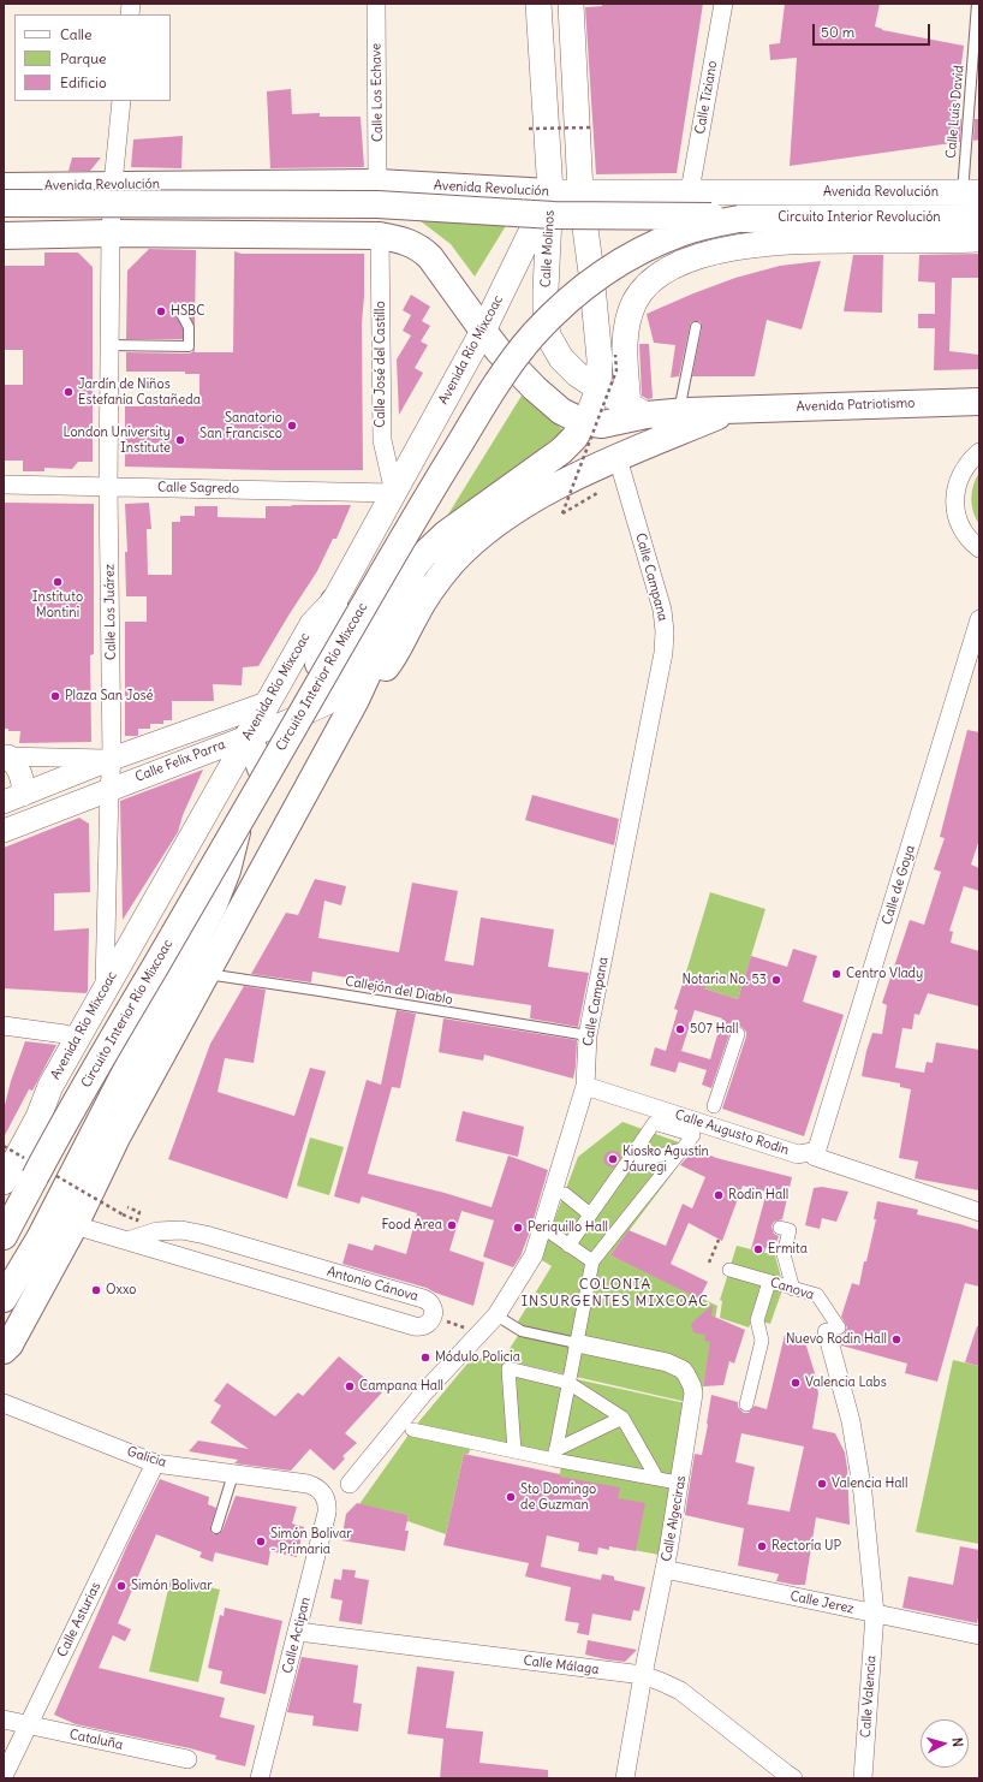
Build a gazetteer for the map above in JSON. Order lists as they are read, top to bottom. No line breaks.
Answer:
{"streets":{"main road":["Avenida Revolución","Circuito Interior Revolución","Calle Molinos","Avenida Río Mixcoac","Avenida Patriotismo","Circuito Interior Río Mixcoac"],"street":["Calle Los Echave","Calle Tiziano","Calle José del Castillo","Calle Sagredo","Calle Campana","Calle Los Juárez","Calle Felix Parra","Calle de Goya","Calle Augusto Rodin","Antonio Cánova","Canova","Galicia","Calle Algeciras","Calle Jerez","Calle Asturias","Calle Actipan","Calle Málaga","Calle Valencia","Cataluña"],"lane":["Calle Luis David","Callejón del Diablo"]},"crossings":[["Calle Los Echave","Avenida Revolución"],["Calle Tiziano","Avenida Revolución"],["Calle Luis David","Avenida Revolución"],["Avenida Revolución","Calle Molinos"],["Avenida Revolución","Avenida Río Mixcoac"],["Avenida Revolución","Calle Los Juárez"],["Circuito Interior Revolución","Circuito Interior Río Mixcoac"],["Calle Molinos","Avenida Río Mixcoac"],["Calle Molinos","Avenida Patriotismo"],["Avenida Río Mixcoac","Calle José del Castillo"],["Avenida Río Mixcoac","Calle Sagredo"],["Avenida Río Mixcoac","Calle Los Juárez"],["Avenida Río Mixcoac","Calle Felix Parra"],["Calle José del Castillo","Calle Sagredo"],["Avenida Patriotismo","Calle Campana"],["Calle Sagredo","Calle Los Juárez"],["Calle Campana","Callejón del Diablo"],["Calle Campana","Calle Augusto Rodin"],["Calle Los Juárez","Calle Felix Parra"],["Calle de Goya","Calle Augusto Rodin"],["Canova","Calle Valencia"],["Galicia","Calle Asturias"],["Galicia","Calle Actipan"],["Calle Algeciras","Calle Jerez"],["Calle Algeciras","Calle Málaga"],["Calle Jerez","Calle Valencia"],["Calle Asturias","Cataluña"],["Calle Actipan","Calle Málaga"]],"districts":["COLONIA INSURGENTES MIXCOAC"],"places":["HSBC","Jardín de Niños Estefanía Castañeda","Sanatorio San Francisco","London University Institute","Instituto Montini","Plaza San José","Centro Vlady","Notaria No. 53","507 Hall","Kiosko Agustín Jáuregi","Rodin Hall","Food Area","Periquillo Hall","Ermita","Oxxo","Nuevo Rodin Hall","Módulo Policia","Valencia Labs","Campana Hall","Valencia Hall","Sto Domingo de Guzman","Simón Bolivar - Primaria","Rectoría UP","Simón Bolivar"],"legend":["Calle","Parque","Edificio"],"scale_bar":"50 m","north":"right"}
